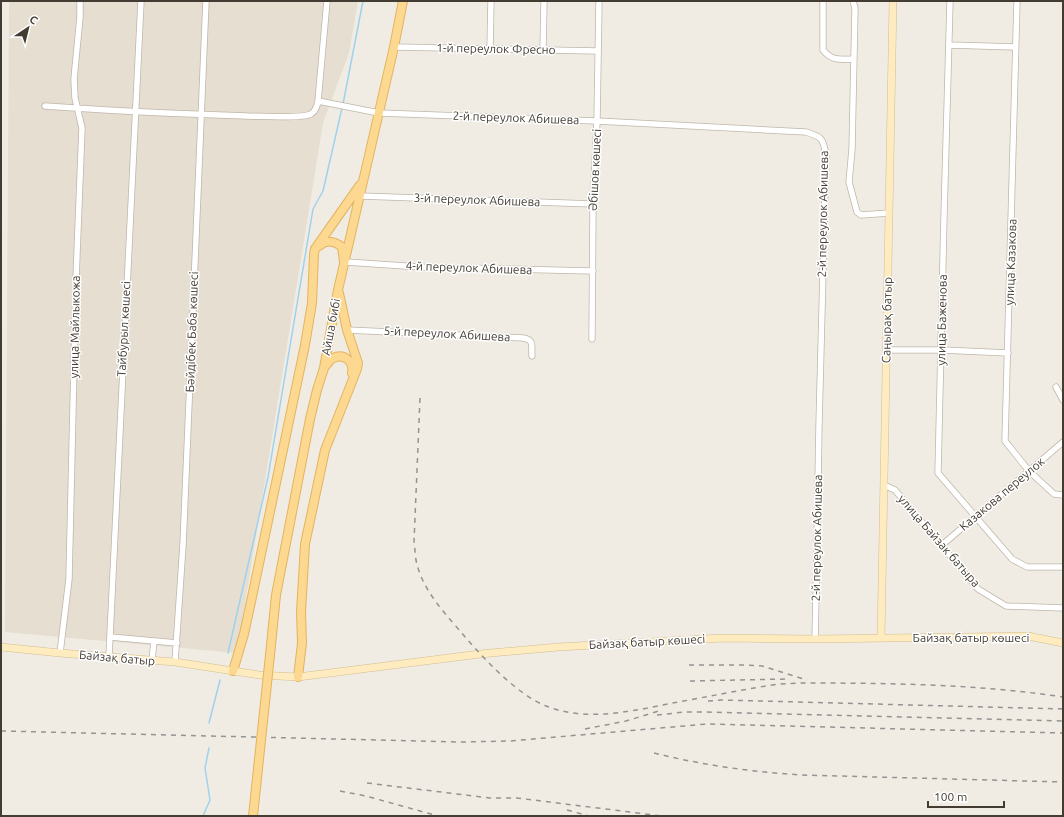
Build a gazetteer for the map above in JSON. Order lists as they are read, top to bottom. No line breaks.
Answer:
{"streets":{"main road":["Айша бибі"],"street":["1-й переулок Фресно","2-й переулок Абишева","Әбішов көшесі","3-й переулок Абишева","улица Казакова","4-й переулок Абишева","Саңырақ батыр","улица Баженова","улица Майлыкожа","Тайбурыл көшесі","Бәйдібек Баба көшесі","5-й переулок Абишева","Казакова переулок","улица Байзак батыра","Байзақ батыр көшесі","Байзақ батыр"]},"crossings":[["1-й переулок Фресно","Әбішов көшесі"],["1-й переулок Фресно","Айша бибі"],["2-й переулок Абишева","Әбішов көшесі"],["2-й переулок Абишева","Айша бибі"],["2-й переулок Абишева","Байзақ батыр көшесі"],["Әбішов көшесі","3-й переулок Абишева"],["Әбішов көшесі","4-й переулок Абишева"],["3-й переулок Абишева","Айша бибі"],["улица Казакова","Казакова переулок"],["4-й переулок Абишева","Айша бибі"],["Саңырақ батыр","улица Байзак батыра"],["Саңырақ батыр","Байзақ батыр көшесі"],["улица Баженова","Казакова переулок"],["улица Майлыкожа","Байзақ батыр"],["Тайбурыл көшесі","Байзақ батыр"],["Бәйдібек Баба көшесі","Байзақ батыр"],["Казакова переулок","улица Байзак батыра"],["Байзақ батыр көшесі","Байзақ батыр"]],"scale_bar":"100 m","north":"top right"}
